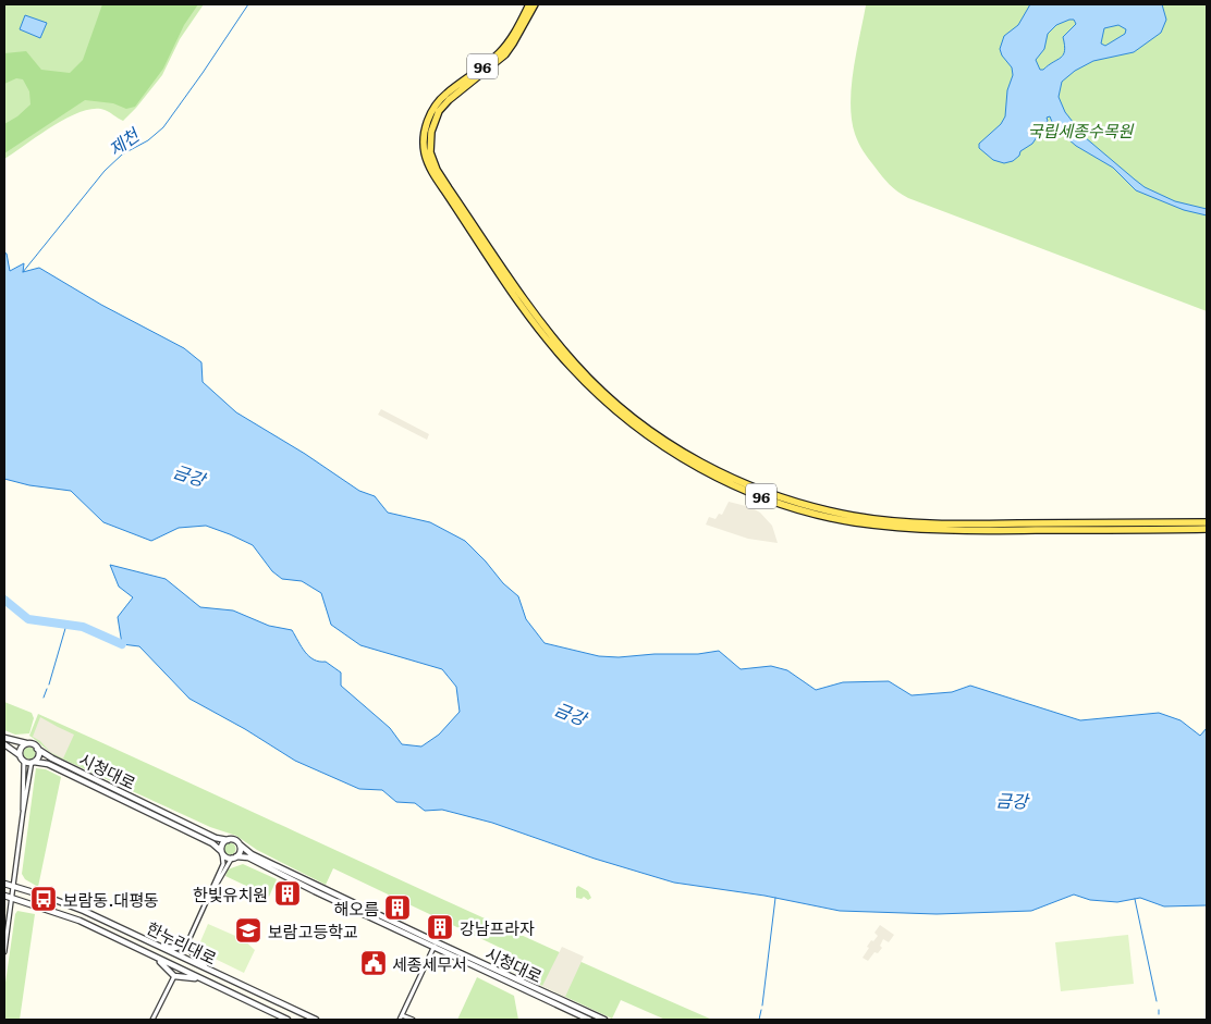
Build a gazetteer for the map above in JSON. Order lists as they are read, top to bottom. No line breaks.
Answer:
{"streets":{"main road":["96"],"street":["시청대로","한누리대로"]},"water":["제천","금강"],"parks":["국립세종수목원"],"places":{"building":["한빛유치원","해오름","강남프라자"],"bus stop":["보람동.대평동"],"school or university":["보람고등학교"],"public building":["세종세무서"]}}
